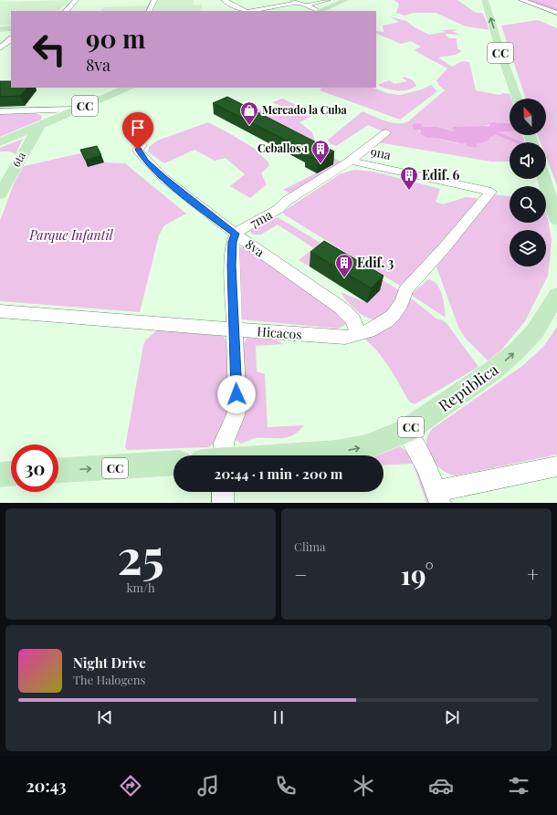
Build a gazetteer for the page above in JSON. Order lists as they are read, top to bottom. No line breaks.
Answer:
{"streets":{"main road":["CC","6ta","República"],"street":["9na","7ma","8va","Hicacos"]},"crossings":[["CC","6ta"],["9na","7ma"],["9na","Hicacos"],["7ma","8va"],["7ma","Hicacos"],["8va","Hicacos"]],"one_way":["República"],"parks":["Parque Infantil"],"places":{"shop":["Mercado la Cuba"],"building":["Ceballos 1","Edif. 6","Edif. 3"]},"north":"top","page":{"turn":["90 m","8va"],"limit":"30","trip":"20:44 · 1 min · 200 m","tile":[["25","km/h"],"Clima"],"heat":["−","19°","+"],"song":["Night Drive","The Halogens"],"tabs":"20:43"}}
